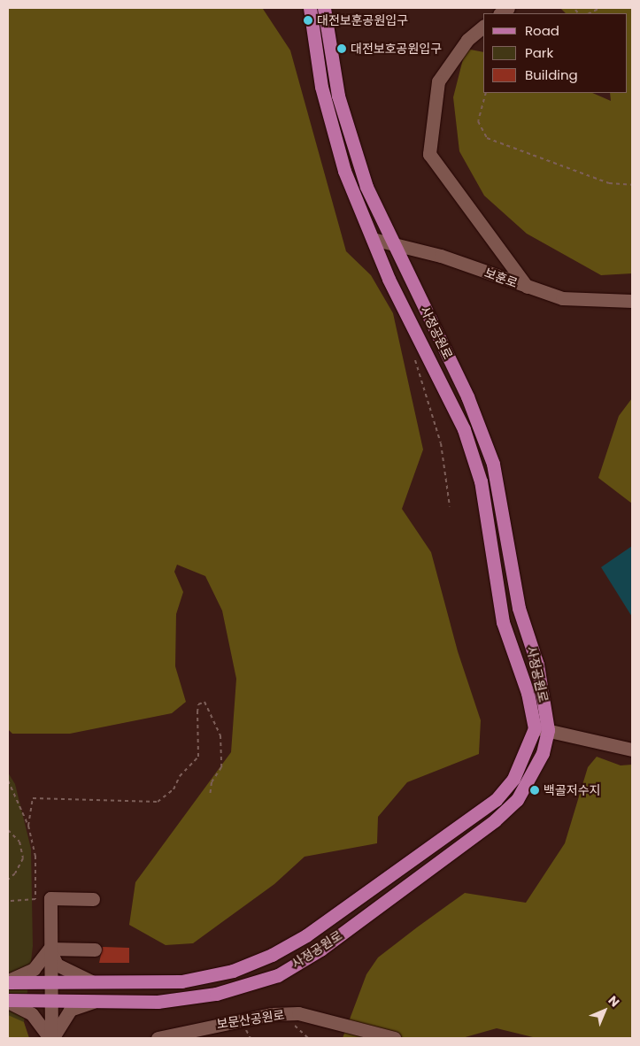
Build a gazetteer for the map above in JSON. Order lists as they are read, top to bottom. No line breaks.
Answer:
{"streets":{"main road":["사정공원로"],"street":["보훈로","보문산공원로"]},"crossings":[["보훈로","사정공원로"]],"places":["대전보훈공원입구","대전보호공원입구","백골저수지"],"legend":["Road","Park","Building"],"north":"top right"}
